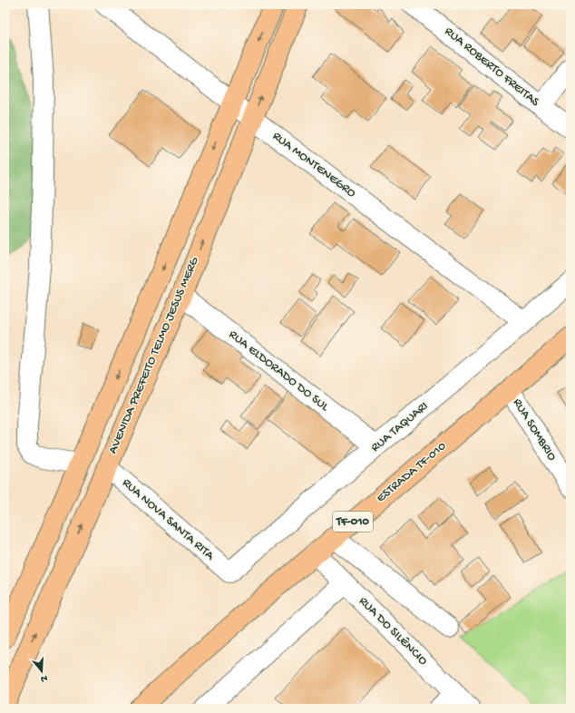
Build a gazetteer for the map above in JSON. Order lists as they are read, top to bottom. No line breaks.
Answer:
{"streets":{"main road":["AVENIDA PREFEITO TELMO JESUS MERG","ESTRADA TF-010","TF-010"],"street":["RUA ROBERTO FREITAS","RUA MONTENEGRO","RUA ELDORADO DO SUL","RUA TAQUARI","RUA SOMBRIO","RUA NOVA SANTA RITA","RUA DO SILÊNCIO"]},"crossings":[["RUA MONTENEGRO","AVENIDA PREFEITO TELMO JESUS MERG"],["RUA MONTENEGRO","RUA TAQUARI"],["AVENIDA PREFEITO TELMO JESUS MERG","RUA ELDORADO DO SUL"],["AVENIDA PREFEITO TELMO JESUS MERG","RUA NOVA SANTA RITA"],["RUA ELDORADO DO SUL","RUA TAQUARI"],["RUA TAQUARI","RUA NOVA SANTA RITA"],["RUA SOMBRIO","ESTRADA TF-010"],["ESTRADA TF-010","RUA DO SILÊNCIO"]],"north":"bottom"}
